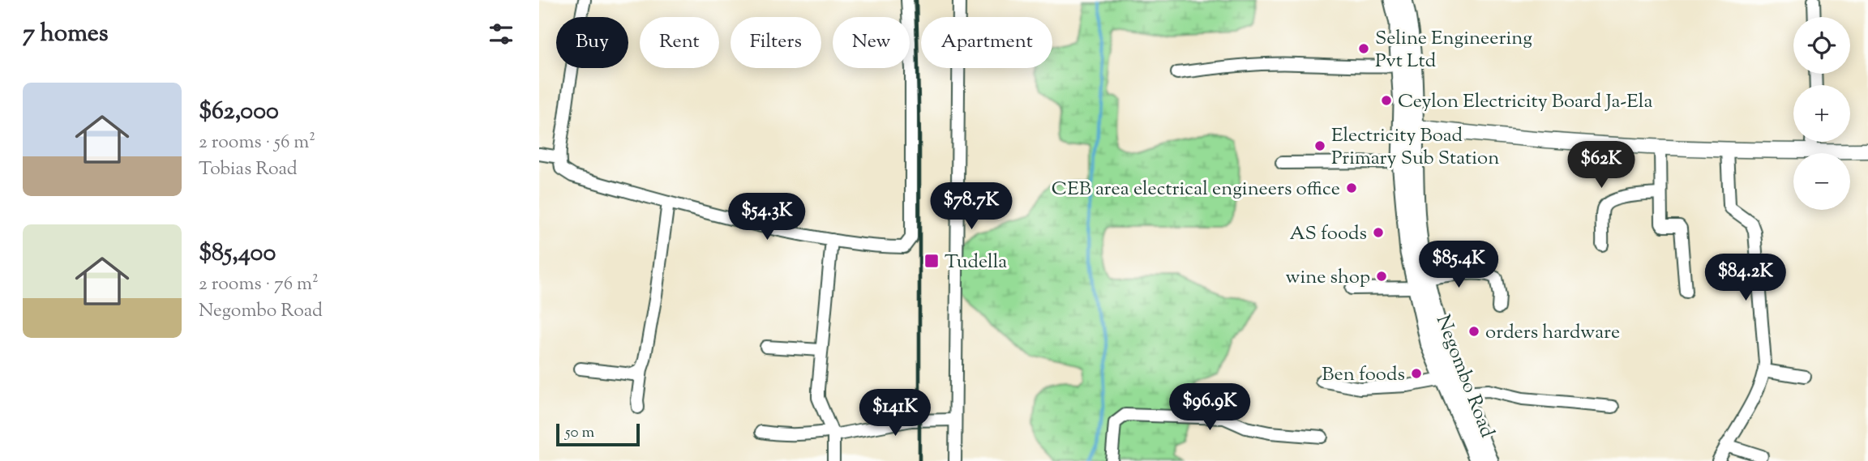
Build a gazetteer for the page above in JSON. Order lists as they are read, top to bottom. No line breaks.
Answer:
{"streets":{"highway":["Negombo Road"]},"places":{"other":["Seline Engineering Pvt Ltd","Ceylon Electricity Board Ja-Ela","Electricity Boad Primary Sub Station","CEB area electrical engineers office","AS foods","wine shop","orders hardware","Ben foods"],"transit":["Tudella"]},"scale_bar":"50 m","page":{"heading":"7 homes","map_buttons":["+","−"],"chip":["Buy","Rent","Filters","New","Apartment"],"list":[{"name":"$62,000","note":"2 rooms · 56 m² · Tobias Road"},{"name":"$85,400","note":"2 rooms · 76 m² · Negombo Road"}],"price":["$62K","$78.7K","$54.3K","$85.4K","$84.2K","$96.9K","$141K"],"scale":"50 m"}}
